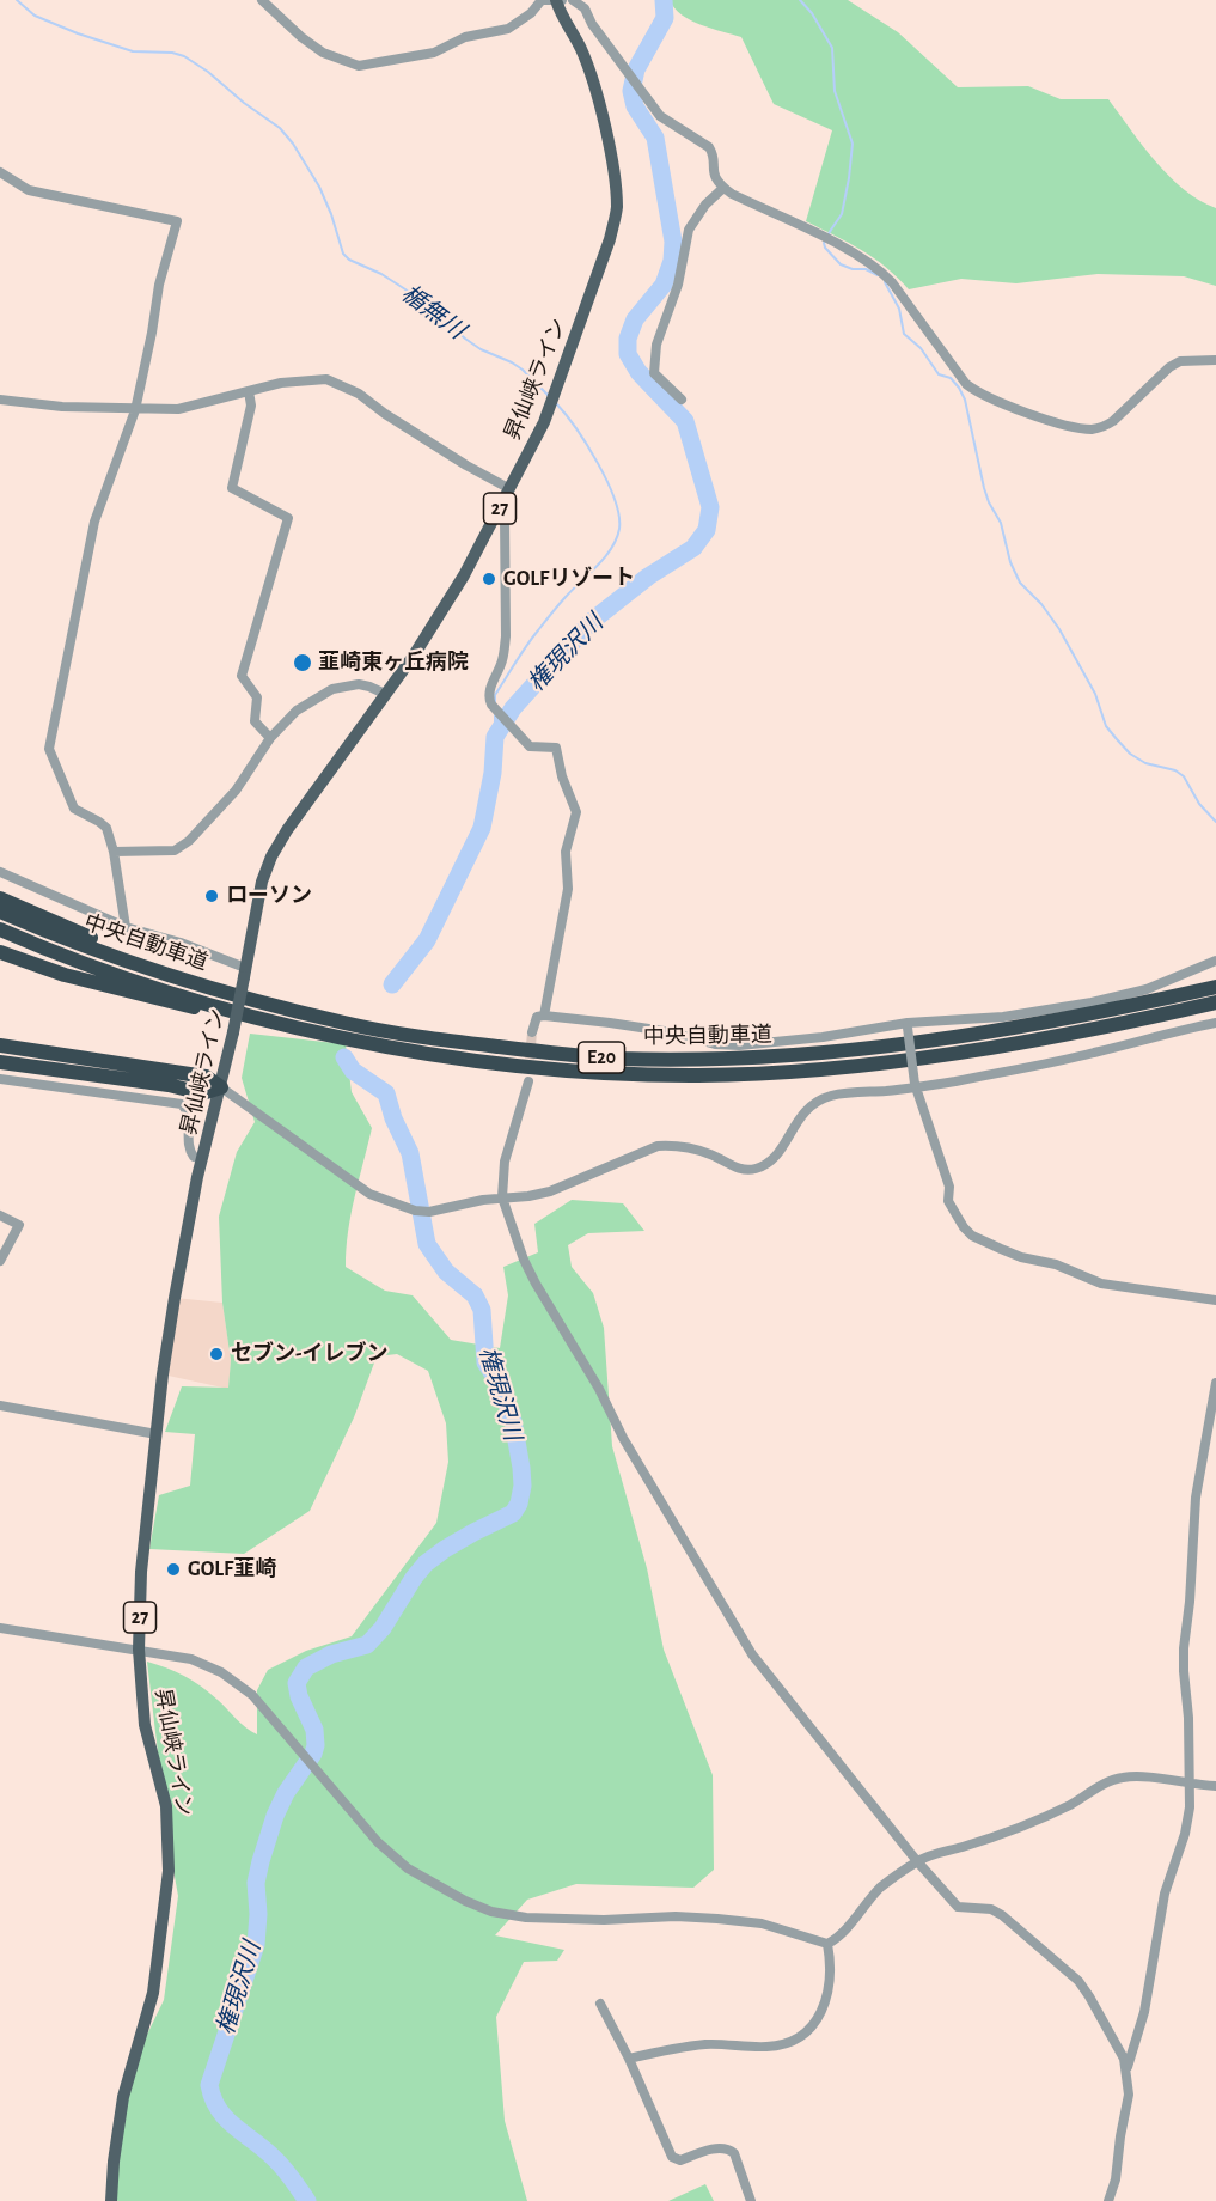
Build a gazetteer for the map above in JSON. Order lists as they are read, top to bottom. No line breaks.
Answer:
{"streets":{"highway":["中央自動車道","E20"],"main road":["昇仙峡ライン","27"]},"water":["楯無川","権現沢川"],"places":["GOLFリゾート","韮崎東ヶ丘病院","ローソン","セブン-イレブン","GOLF韮崎"]}
